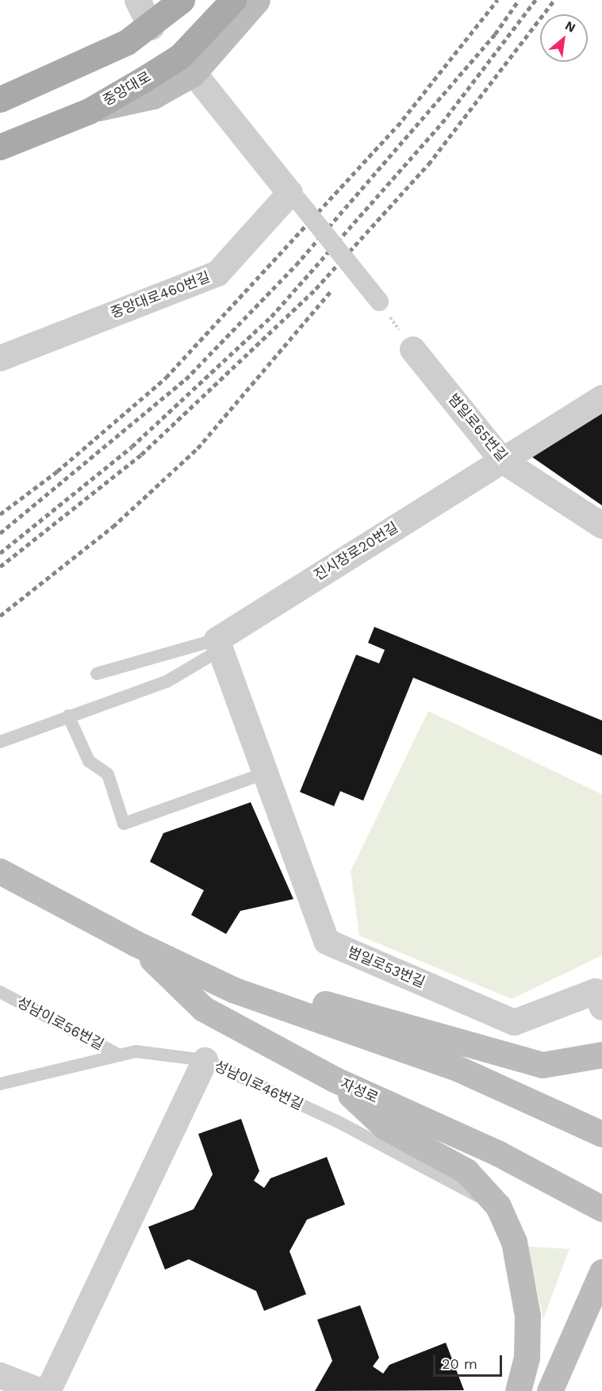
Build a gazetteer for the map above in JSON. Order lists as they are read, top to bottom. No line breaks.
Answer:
{"streets":{"main road":["중앙대로","자성로"],"street":["중앙대로460번길","범일로65번길","진시장로20번길","범일로53번길"],"lane":["성남이로56번길","성남이로46번길"]},"crossings":[["중앙대로","중앙대로460번길"],["범일로65번길","진시장로20번길"],["진시장로20번길","범일로53번길"],["성남이로56번길","성남이로46번길"]],"scale_bar":"20 m","north":"top right"}
